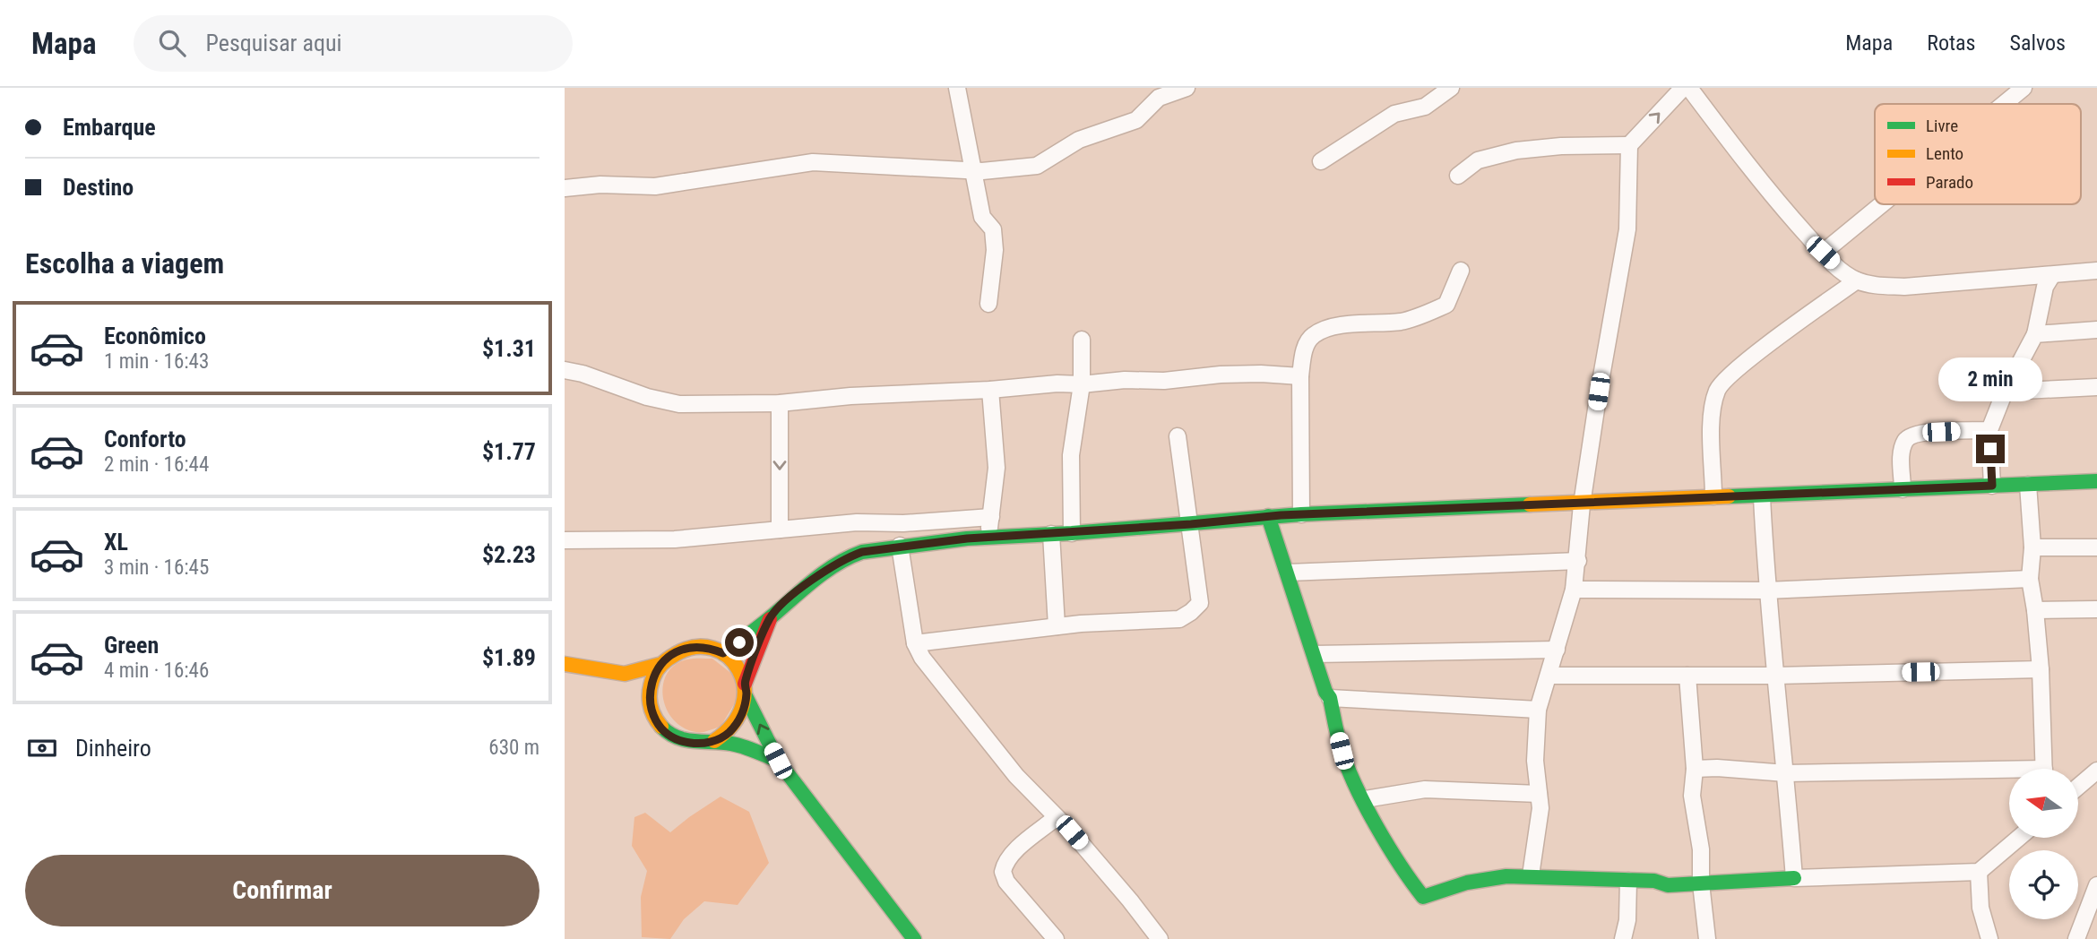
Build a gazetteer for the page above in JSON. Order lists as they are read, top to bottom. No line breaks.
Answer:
{"legend":["Livre","Lento","Parado"],"north":"left","page":{"header":"Mapa","search":"Pesquisar aqui","nav":["Mapa","Rotas","Salvos"],"banner":["Embarque","Destino"],"heading":"Escolha a viagem","list":[{"name":"Econômico","note":"1 min · 16:43","value":"$1.31"},{"name":"Conforto","note":"2 min · 16:44","value":"$1.77"},{"name":"XL","note":"3 min · 16:45","value":"$2.23"},{"name":"Green","note":"4 min · 16:46","value":"$1.89"}],"bubble":"2 min","pay":["Dinheiro","630 m"],"buttons":"Confirmar"}}
